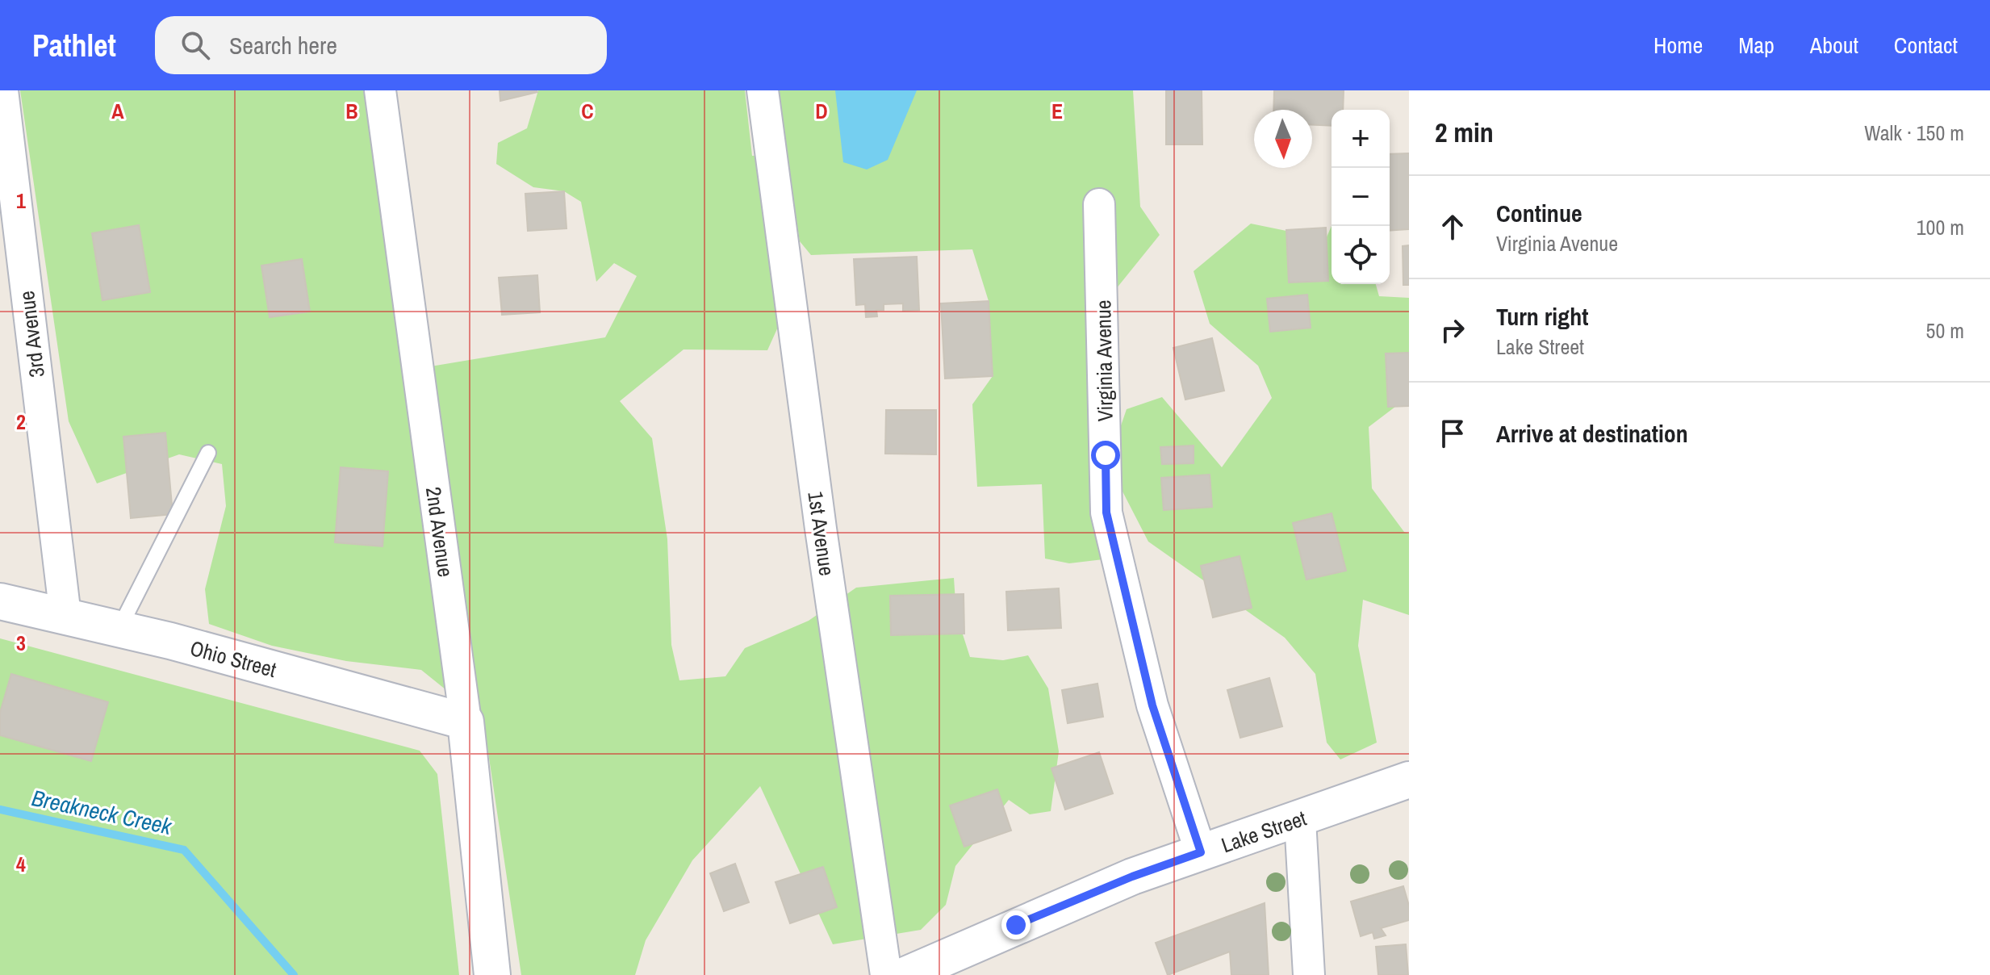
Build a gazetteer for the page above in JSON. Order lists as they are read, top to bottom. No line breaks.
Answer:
{"streets":{"street":["3rd Avenue","Virginia Avenue","2nd Avenue","1st Avenue","Ohio Street","Lake Street"]},"crossings":[["3rd Avenue","Ohio Street"],["Virginia Avenue","Lake Street"],["2nd Avenue","Ohio Street"]],"water":["Breakneck Creek"],"north":"bottom","page":{"header":"Pathlet","search":"Search here","nav":["Home","Map","About","Contact"],"heading":["2 min","Walk · 150 m"],"map_buttons":["+","−"],"list":[["Continue","Virginia Avenue","100 m"],["Turn right","Lake Street","50 m"],"Arrive at destination"]},"grid":{"columns":["A","B","C","D","E"],"rows":["1","2","3","4"]}}
